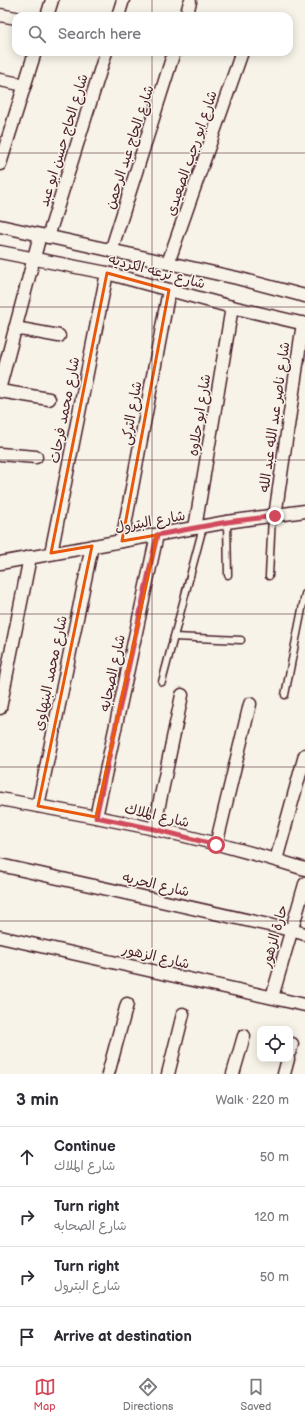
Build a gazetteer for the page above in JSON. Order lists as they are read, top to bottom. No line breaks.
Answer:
{"streets":{"street":["شارع الحاج حسن ابو عبد","شارع الحاج عبد الرحمن","شارع ابو رجب الصعيدى","شارع ترعه الكرديه","شارع محمد فرحات","شارع التركى","شارع ابو حلاوه","شارع ناصر عبد الله عبد الله","شارع البترول","شارع محمد البنهاوى","شارع الصحابه","شارع الملاك","شارع الحريه","حارة الزهور","شارع الزهور"]},"crossings":[["شارع الحاج حسن ابو عبد","شارع ترعه الكرديه"],["شارع الحاج عبد الرحمن","شارع ترعه الكرديه"],["شارع ابو رجب الصعيدى","شارع ترعه الكرديه"],["شارع ترعه الكرديه","شارع محمد فرحات"],["شارع ترعه الكرديه","شارع التركى"],["شارع ترعه الكرديه","شارع ابو حلاوه"],["شارع ترعه الكرديه","شارع ناصر عبد الله عبد الله"],["شارع محمد فرحات","شارع البترول"],["شارع التركى","شارع البترول"],["شارع ابو حلاوه","شارع البترول"],["شارع ناصر عبد الله عبد الله","شارع البترول"],["شارع البترول","شارع محمد البنهاوى"],["شارع البترول","شارع الصحابه"],["شارع محمد البنهاوى","شارع الملاك"],["شارع الصحابه","شارع الملاك"],["شارع الحريه","حارة الزهور"],["حارة الزهور","شارع الزهور"]],"page":{"search":"Search here","heading":["3 min","Walk · 220 m"],"list":[["Continue","شارع الملاك","50 m"],["Turn right","شارع الصحابه","120 m"],["Turn right","شارع البترول","50 m"],"Arrive at destination"],"nav":["Map","Directions","Saved"]}}
